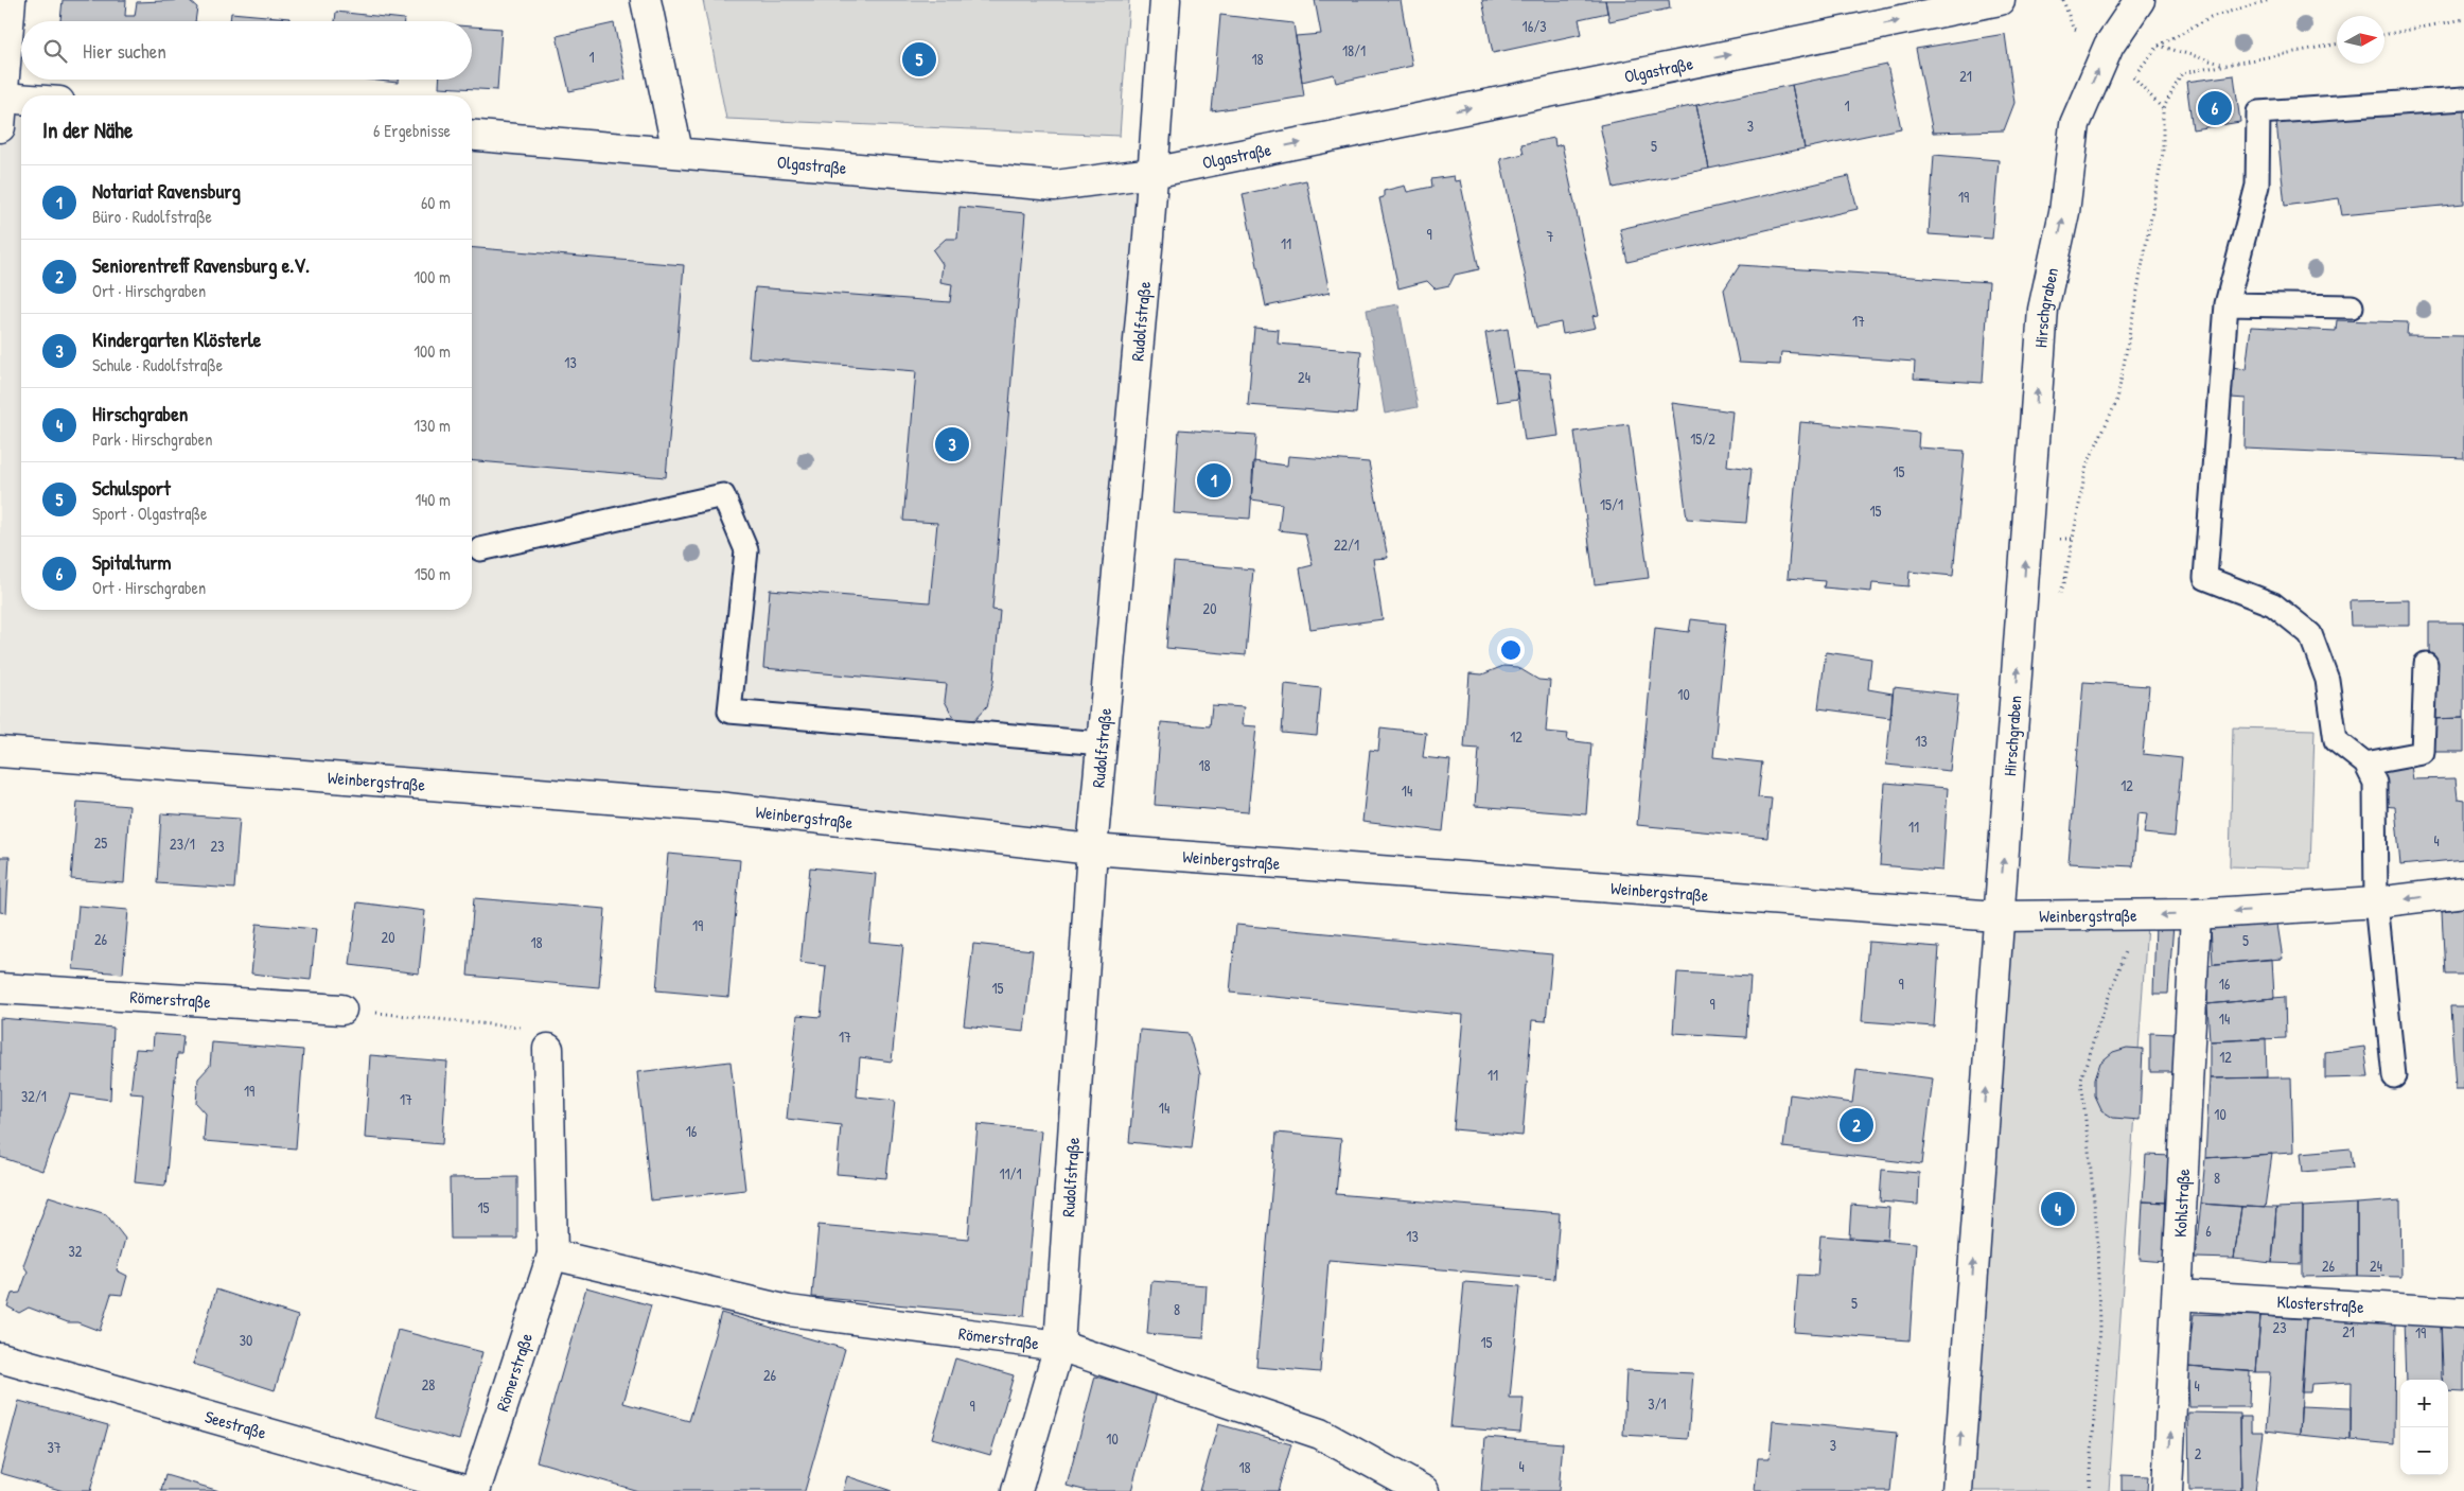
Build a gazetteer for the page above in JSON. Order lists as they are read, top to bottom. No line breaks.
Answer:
{"streets":{"street":["Olgastraße","Hirschgraben","Rudolfstraße","Weinbergstraße","Römerstraße","Kohlstraße","Klosterstraße","Seestraße"]},"crossings":[["Olgastraße","Rudolfstraße"],["Hirschgraben","Weinbergstraße"],["Rudolfstraße","Weinbergstraße"],["Rudolfstraße","Römerstraße"],["Weinbergstraße","Kohlstraße"],["Kohlstraße","Klosterstraße"]],"one_way":["Olgastraße","Hirschgraben"],"house_numbers":["16/3","18/1","1","18","21","1","3","5","19","9","7","11","17","13","24","15/2","15","15/1","15","22/1","20","10","12","13","18","12","14","11","4","25","23/1","23","19","20","26","5","18","9","16","15","9","14","17","12","11","19","32/1","17","14","10","16","11/1","8","15","6","13","32","26","24","5","8","23","21","19","30","15","26","28","4","3/1","9","10","3","37","2","4","18"],"north":"right","page":{"search":"Hier suchen","pins":["5","6","3","1","2","4"],"heading":["In der Nähe","6 Ergebnisse"],"list":[{"mark":"1","name":"Notariat Ravensburg","note":"Büro · Rudolfstraße","value":"60 m"},{"mark":"2","name":"Seniorentreff Ravensburg e.V.","note":"Ort · Hirschgraben","value":"100 m"},{"mark":"3","name":"Kindergarten Klösterle","note":"Schule · Rudolfstraße","value":"100 m"},{"mark":"4","name":"Hirschgraben","note":"Park · Hirschgraben","value":"130 m"},{"mark":"5","name":"Schulsport","note":"Sport · Olgastraße","value":"140 m"},{"mark":"6","name":"Spitalturm","note":"Ort · Hirschgraben","value":"150 m"}],"map_buttons":["+","−"]}}
